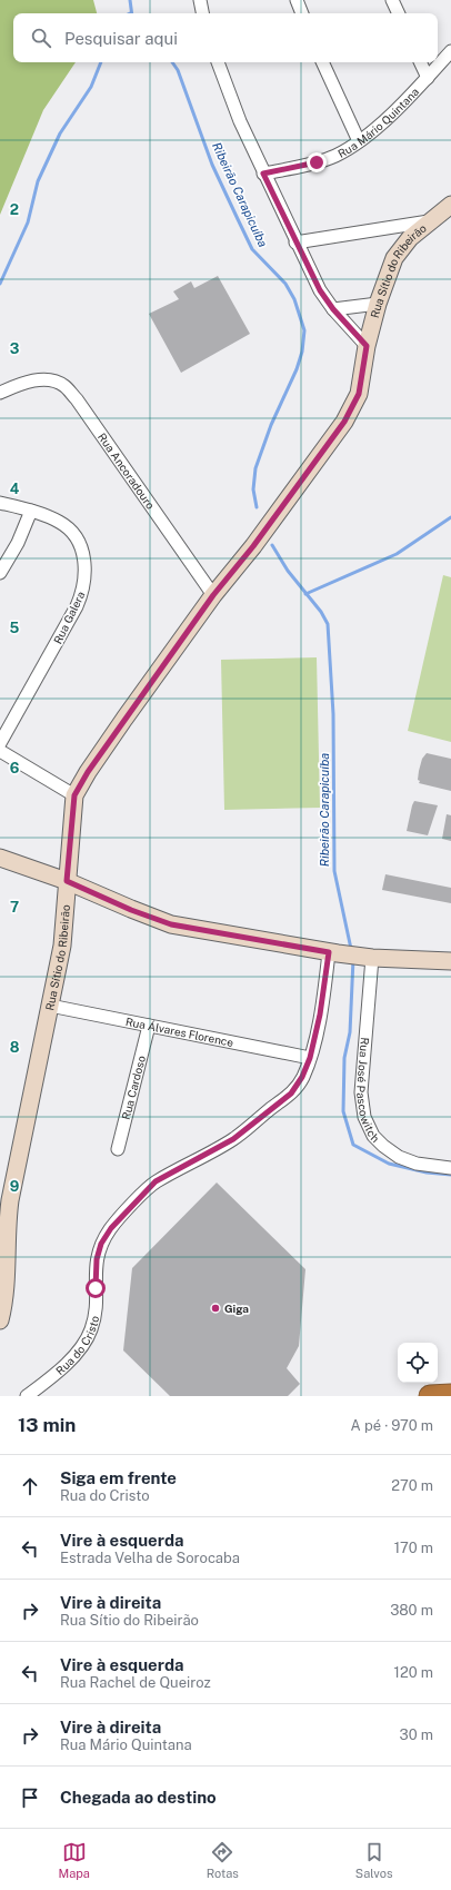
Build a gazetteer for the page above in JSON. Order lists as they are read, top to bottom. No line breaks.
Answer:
{"streets":{"main road":["Rua Sítio do Ribeirão"],"street":["Rua Mário Quintana","Rua Ancoradouro","Rua Galera","Rua Álvares Florence","Rua Cardoso","Rua José Pascowitch","Rua do Cristo"]},"crossings":[["Rua Sítio do Ribeirão","Rua Ancoradouro"],["Rua Sítio do Ribeirão","Rua Álvares Florence"],["Rua Álvares Florence","Rua Cardoso"],["Rua Álvares Florence","Rua do Cristo"]],"water":["Ribeirão Carapicuíba"],"places":["Giga"],"page":{"search":"Pesquisar aqui","heading":["13 min","A pé · 970 m"],"list":[["Siga em frente","Rua do Cristo","270 m"],["Vire à esquerda","Estrada Velha de Sorocaba","170 m"],["Vire à direita","Rua Sítio do Ribeirão","380 m"],["Vire à esquerda","Rua Rachel de Queiroz","120 m"],["Vire à direita","Rua Mário Quintana","30 m"],"Chegada ao destino"],"nav":["Mapa","Rotas","Salvos"]},"grid":{"rows":["2","3","4","5","6","7","8","9"]}}
